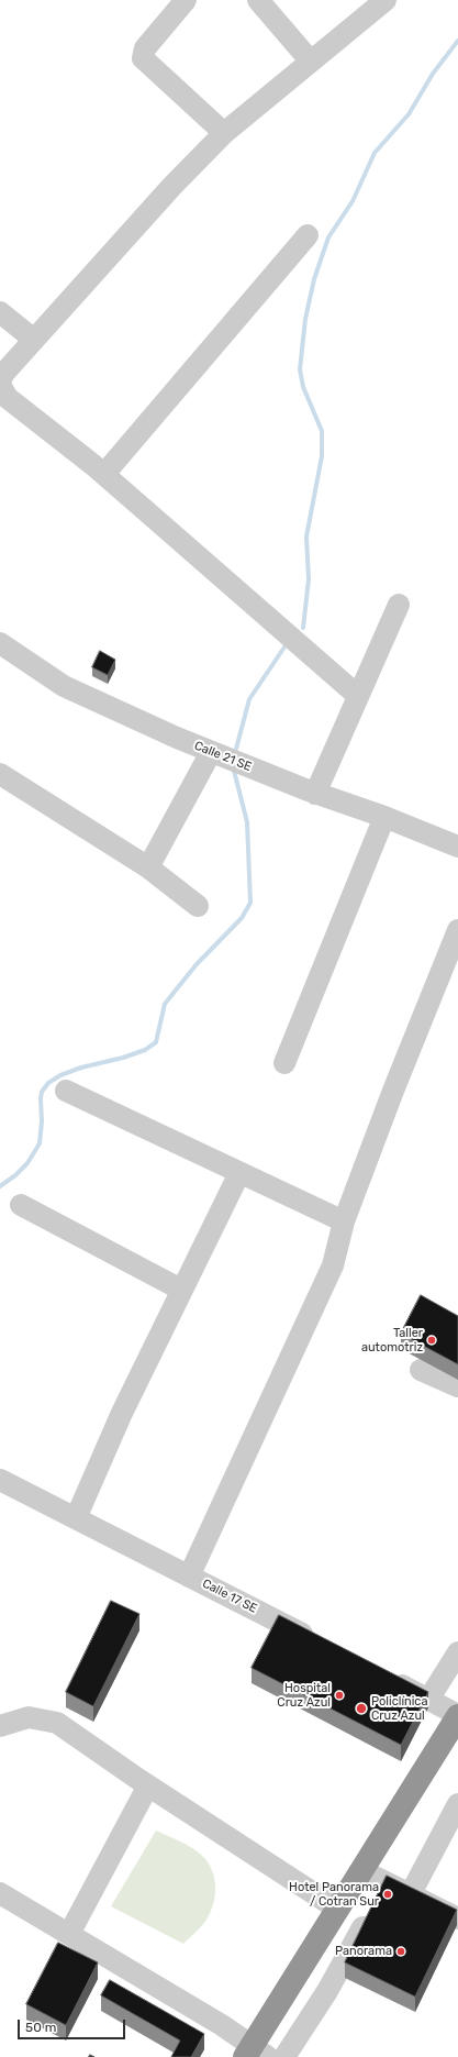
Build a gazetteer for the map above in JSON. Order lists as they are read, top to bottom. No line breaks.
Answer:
{"streets":{"street":["Calle 21 SE","Calle 17 SE"]},"places":["Taller automotriz","Hospital Cruz Azul","Policlínica Cruz Azul","Hotel Panorama / Cotran Sur","Panorama"],"scale_bar":"50 m"}
